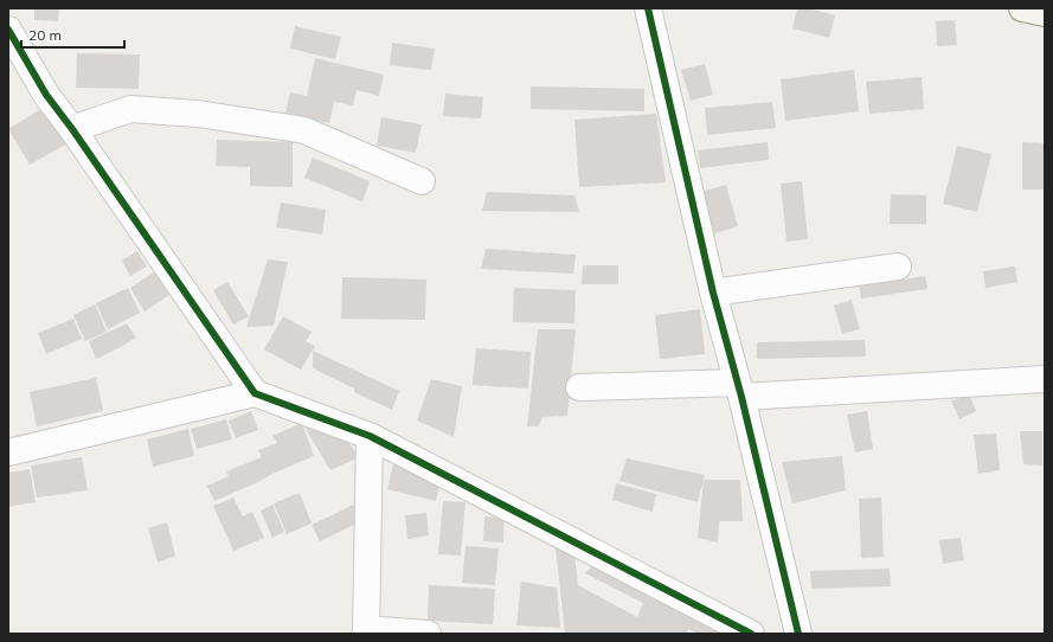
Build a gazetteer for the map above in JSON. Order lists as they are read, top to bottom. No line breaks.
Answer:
{"scale_bar":"20 m"}
